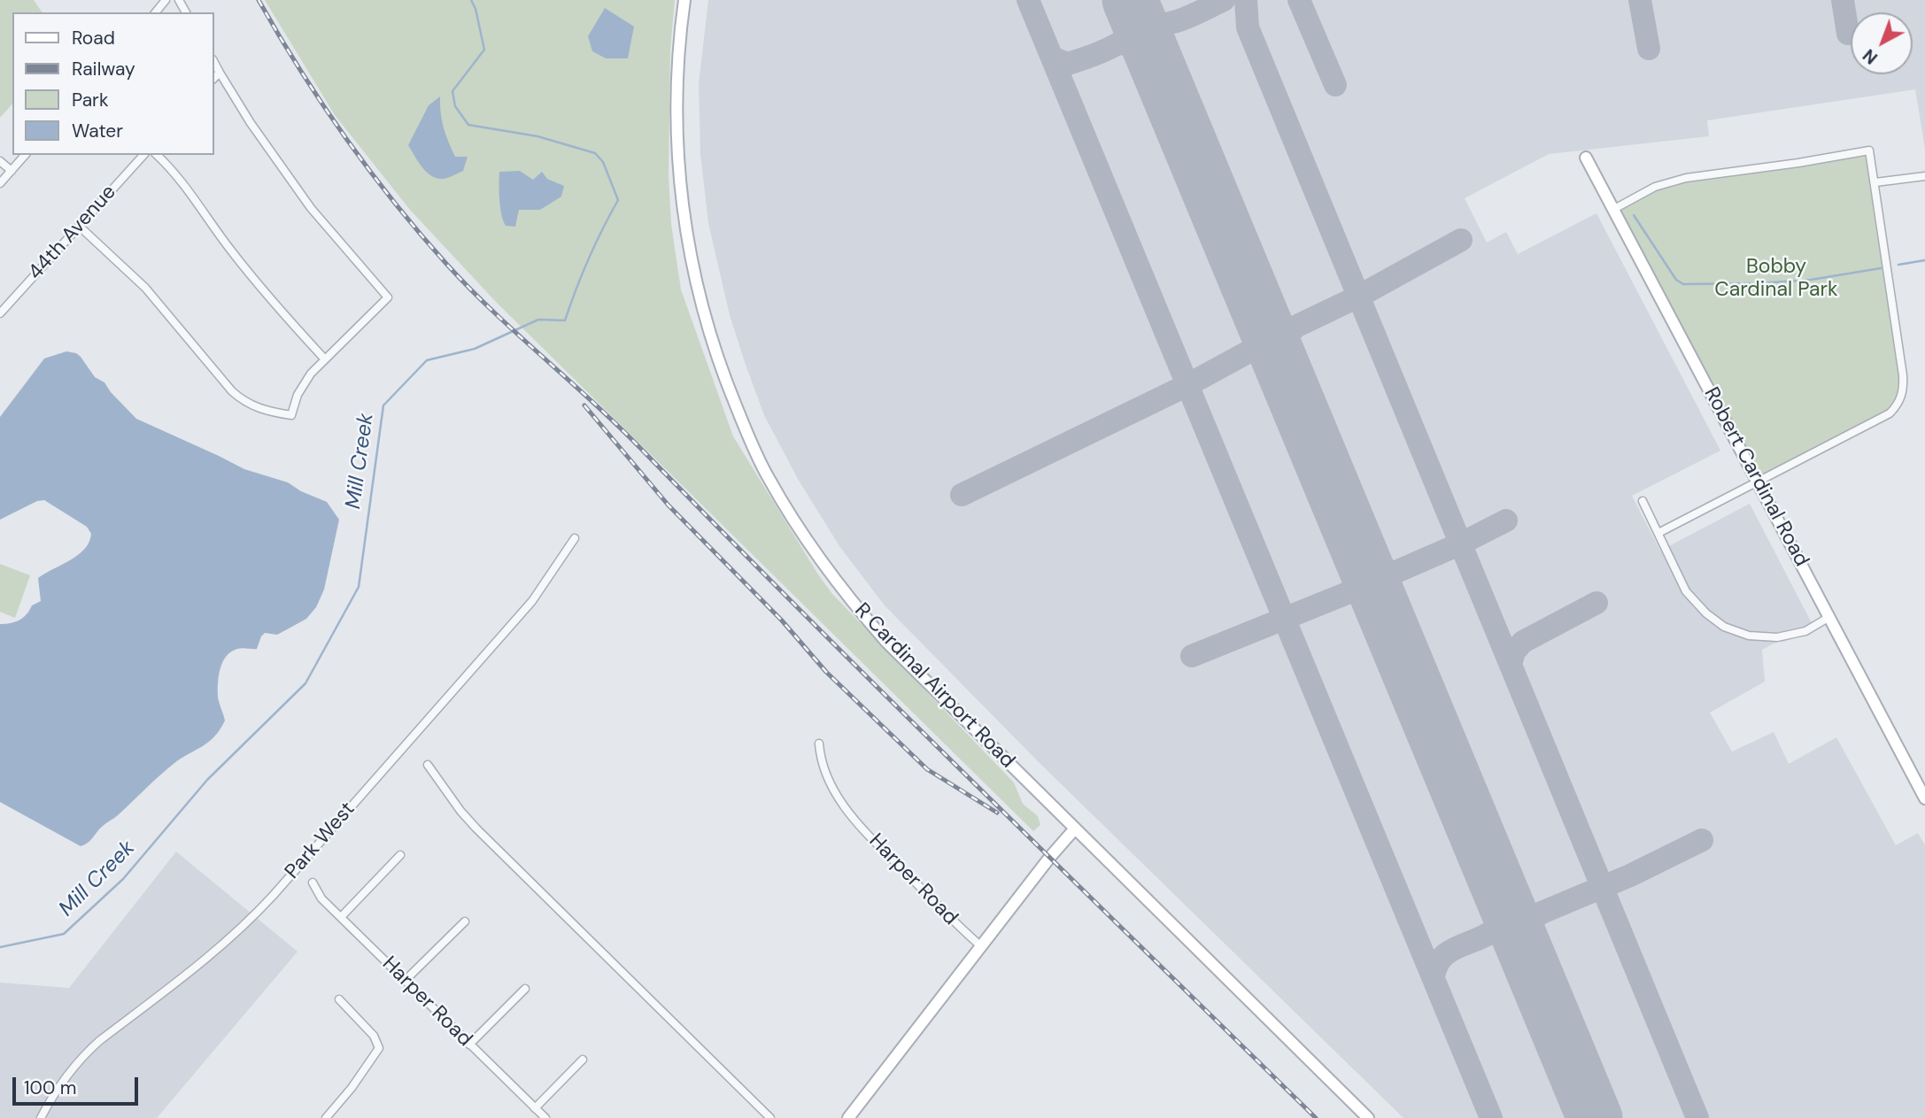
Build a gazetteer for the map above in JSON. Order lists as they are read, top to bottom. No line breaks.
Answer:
{"streets":{"main road":["Robert Cardinal Road","R Cardinal Airport Road"],"street":["44th Avenue","Park West","Harper Road"]},"water":["Mill Creek"],"parks":["Bobby Cardinal Park"],"legend":["Road","Railway","Park","Water"],"scale_bar":"100 m","north":"bottom left"}
